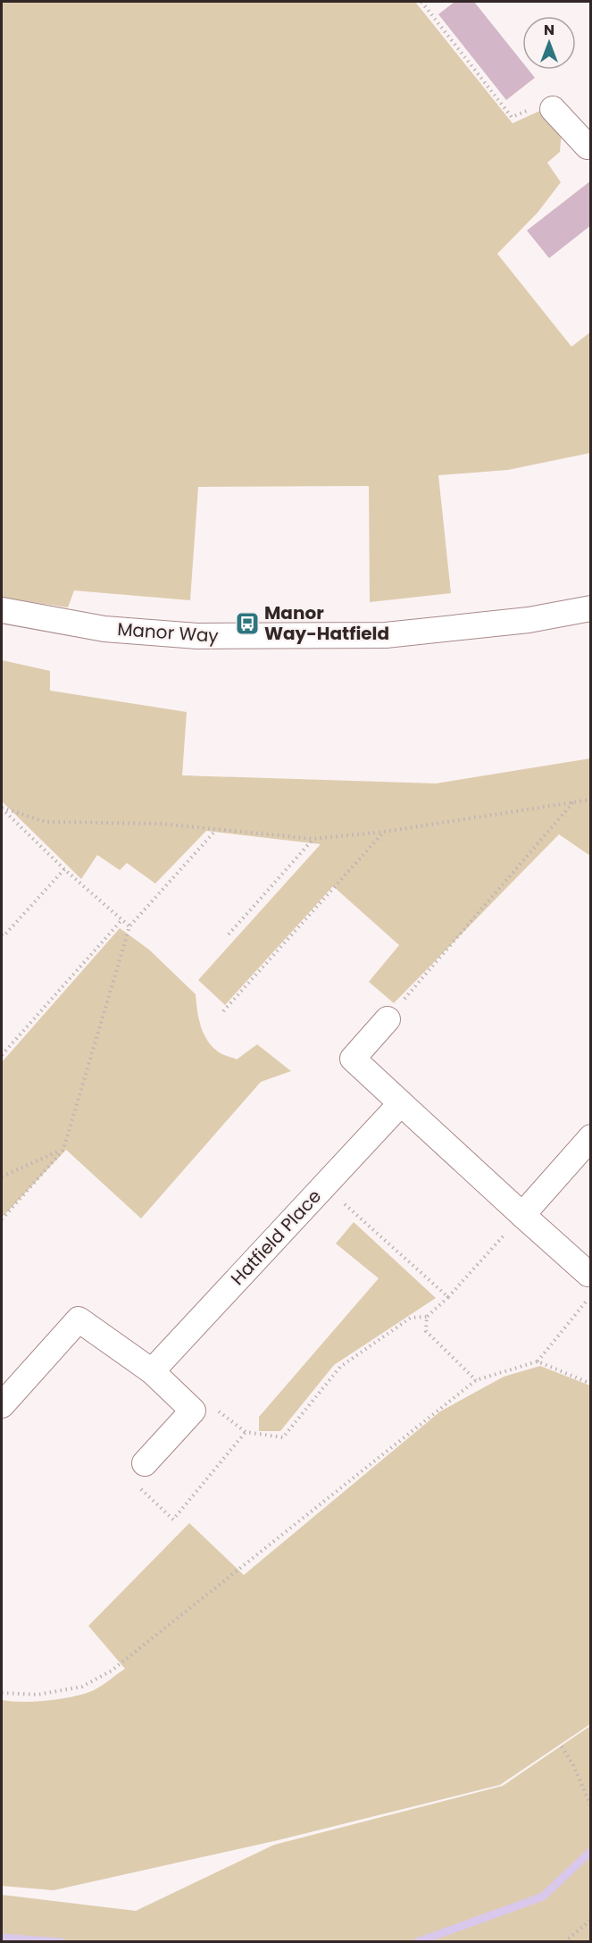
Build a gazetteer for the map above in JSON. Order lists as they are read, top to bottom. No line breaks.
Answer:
{"streets":{"street":["Manor Way","Hatfield Place"]},"places":{"bus stop":["Manor Way-Hatfield"]},"north":"top"}
